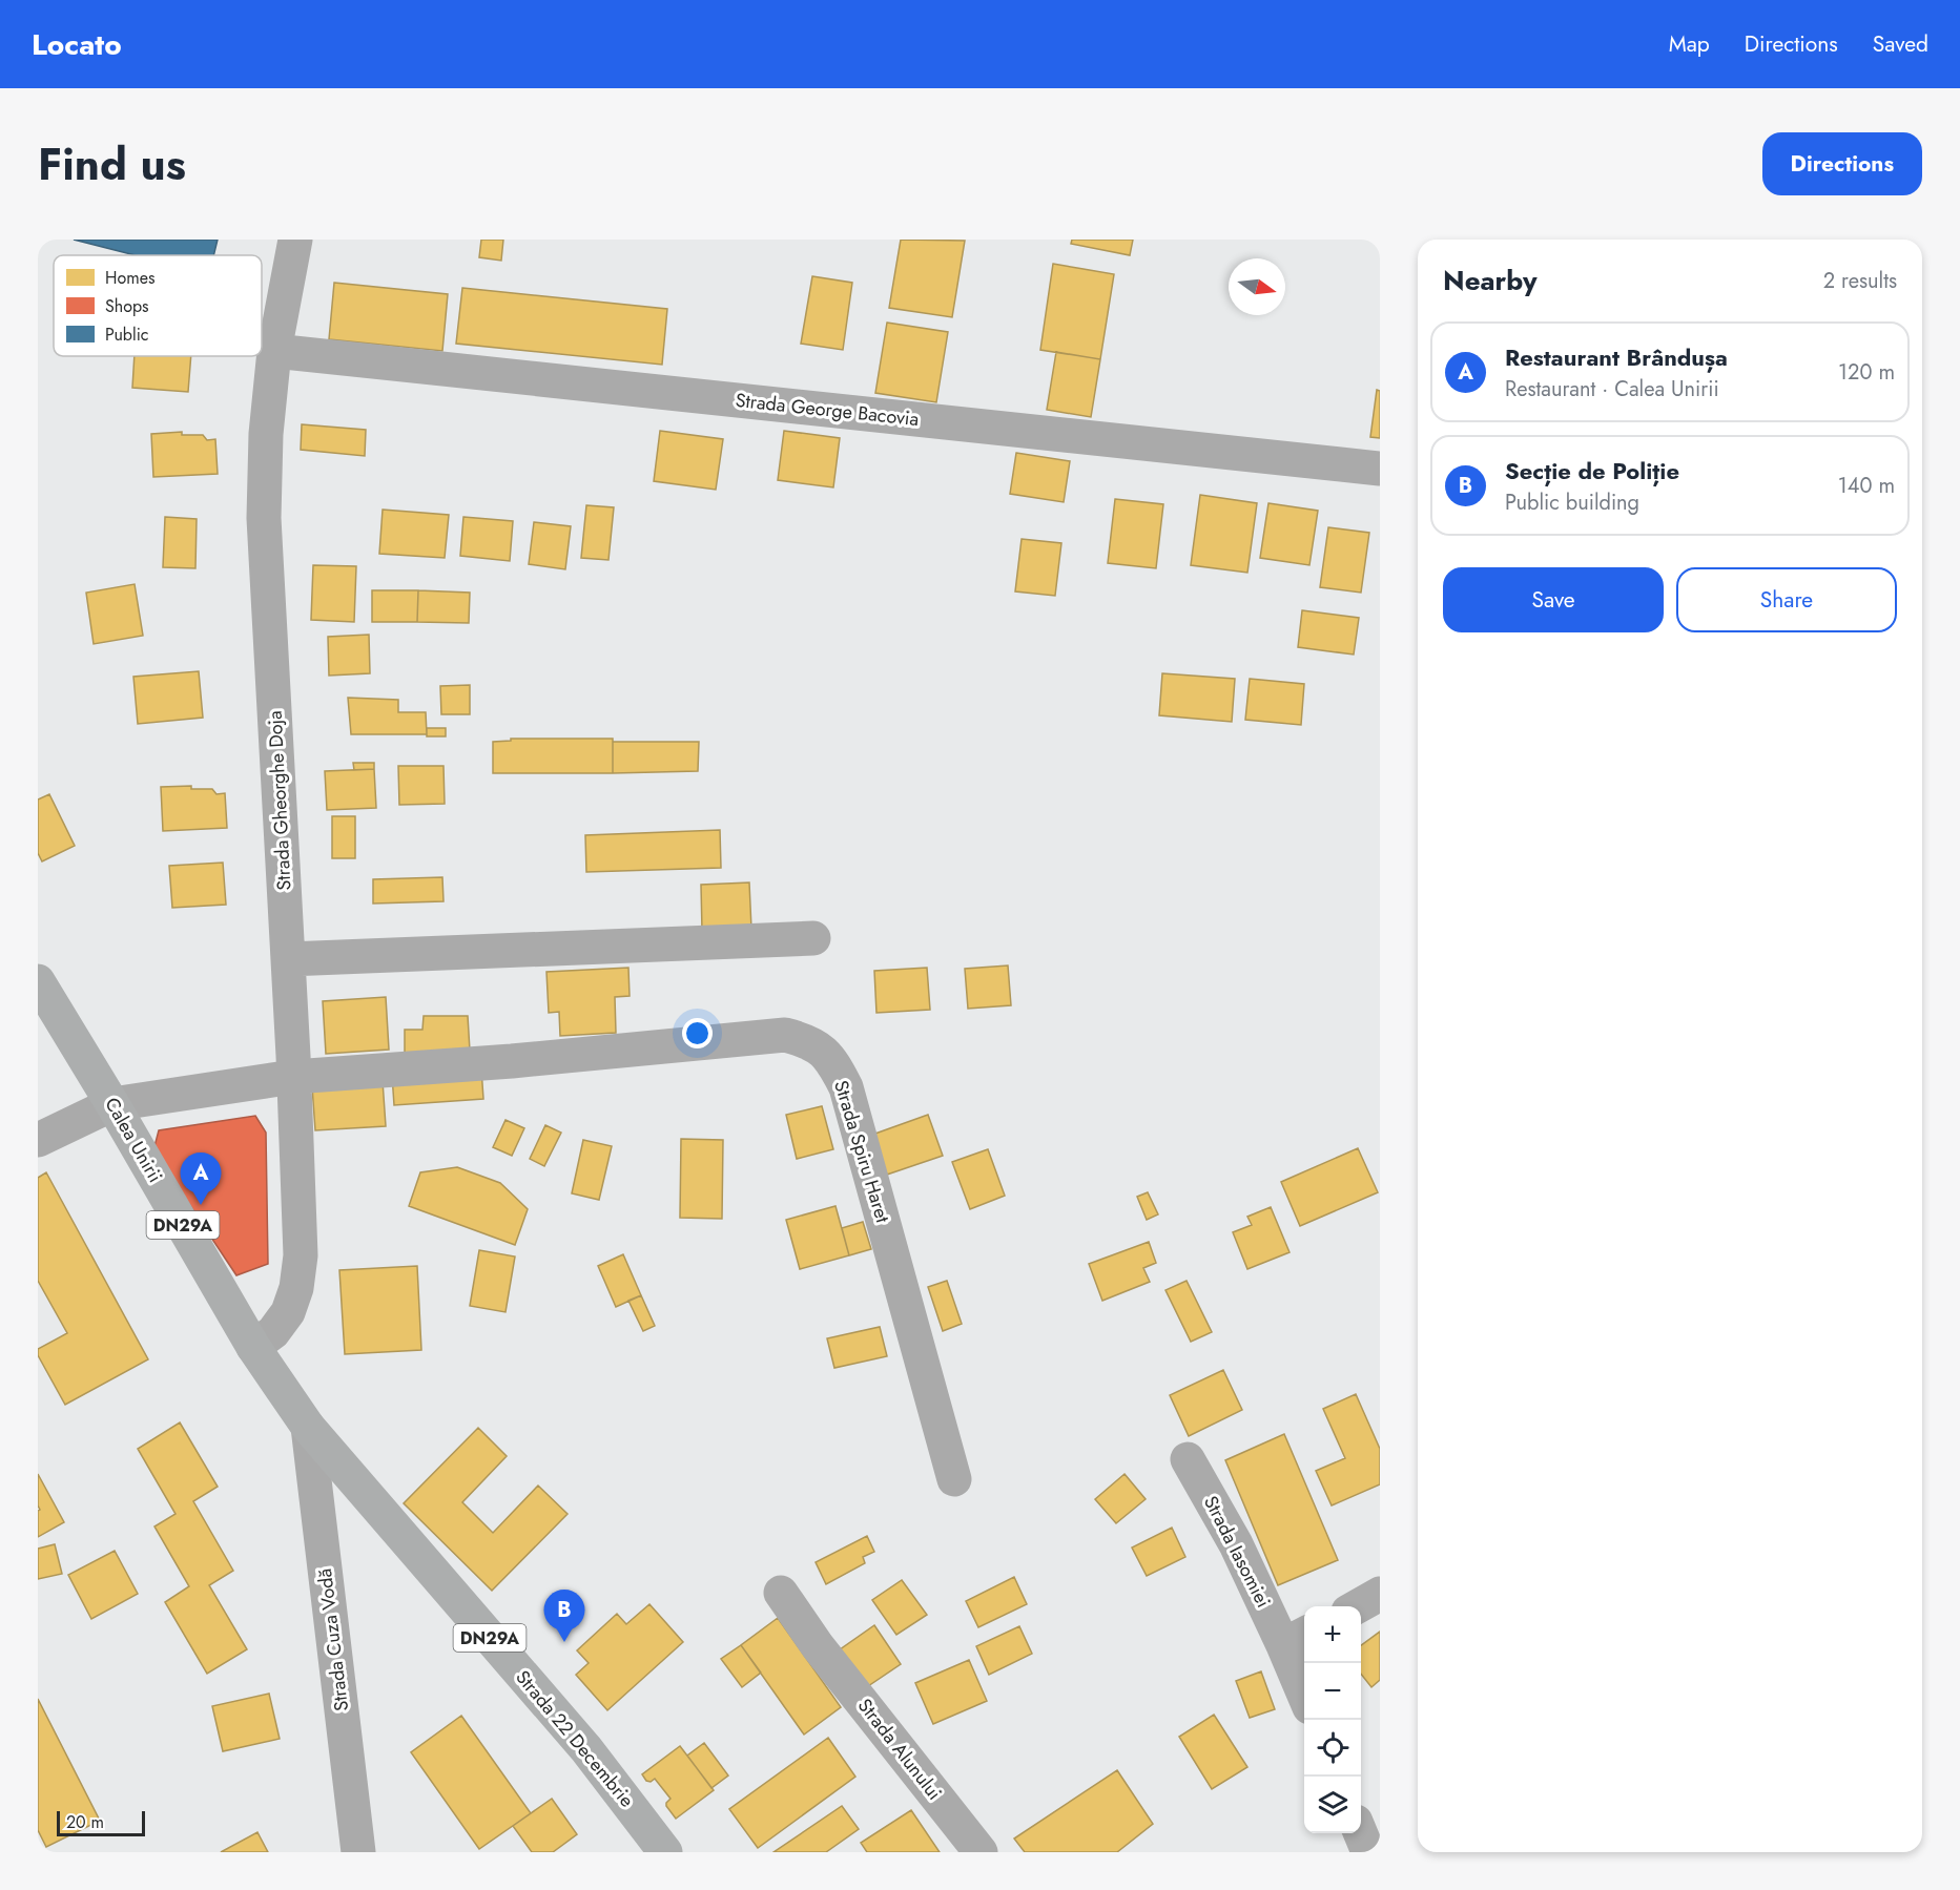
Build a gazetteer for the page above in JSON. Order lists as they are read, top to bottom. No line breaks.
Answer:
{"streets":{"main road":["Calea Unirii","DN29A","Strada 22 Decembrie"],"street":["Strada George Bacovia","Strada Gheorghe Doja","Strada Spiru Haret","Strada Iasomiei","Strada Cuza Vodă","Strada Alunului"]},"crossings":[["Strada George Bacovia","Strada Gheorghe Doja"],["Strada Gheorghe Doja","Calea Unirii"],["Strada Gheorghe Doja","Strada Spiru Haret"],["Calea Unirii","Strada Spiru Haret"],["Calea Unirii","Strada Cuza Vodă"],["Calea Unirii","Strada 22 Decembrie"],["Strada Cuza Vodă","Strada 22 Decembrie"]],"legend":["Homes","Shops","Public"],"scale_bar":"20 m","north":"right","page":{"header":"Locato","nav":["Map","Directions","Saved"],"title":"Find us","buttons":["Directions",["Save","Share"]],"heading":["Nearby","2 results"],"list":[{"mark":"A","name":"Restaurant Brândușa","note":"Restaurant · Calea Unirii","value":"120 m"},{"mark":"B","name":"Secție de Poliție","note":"Public building","value":"140 m"}],"pins":["A","B"],"map_buttons":["+","−"],"scale":"20 m"}}
